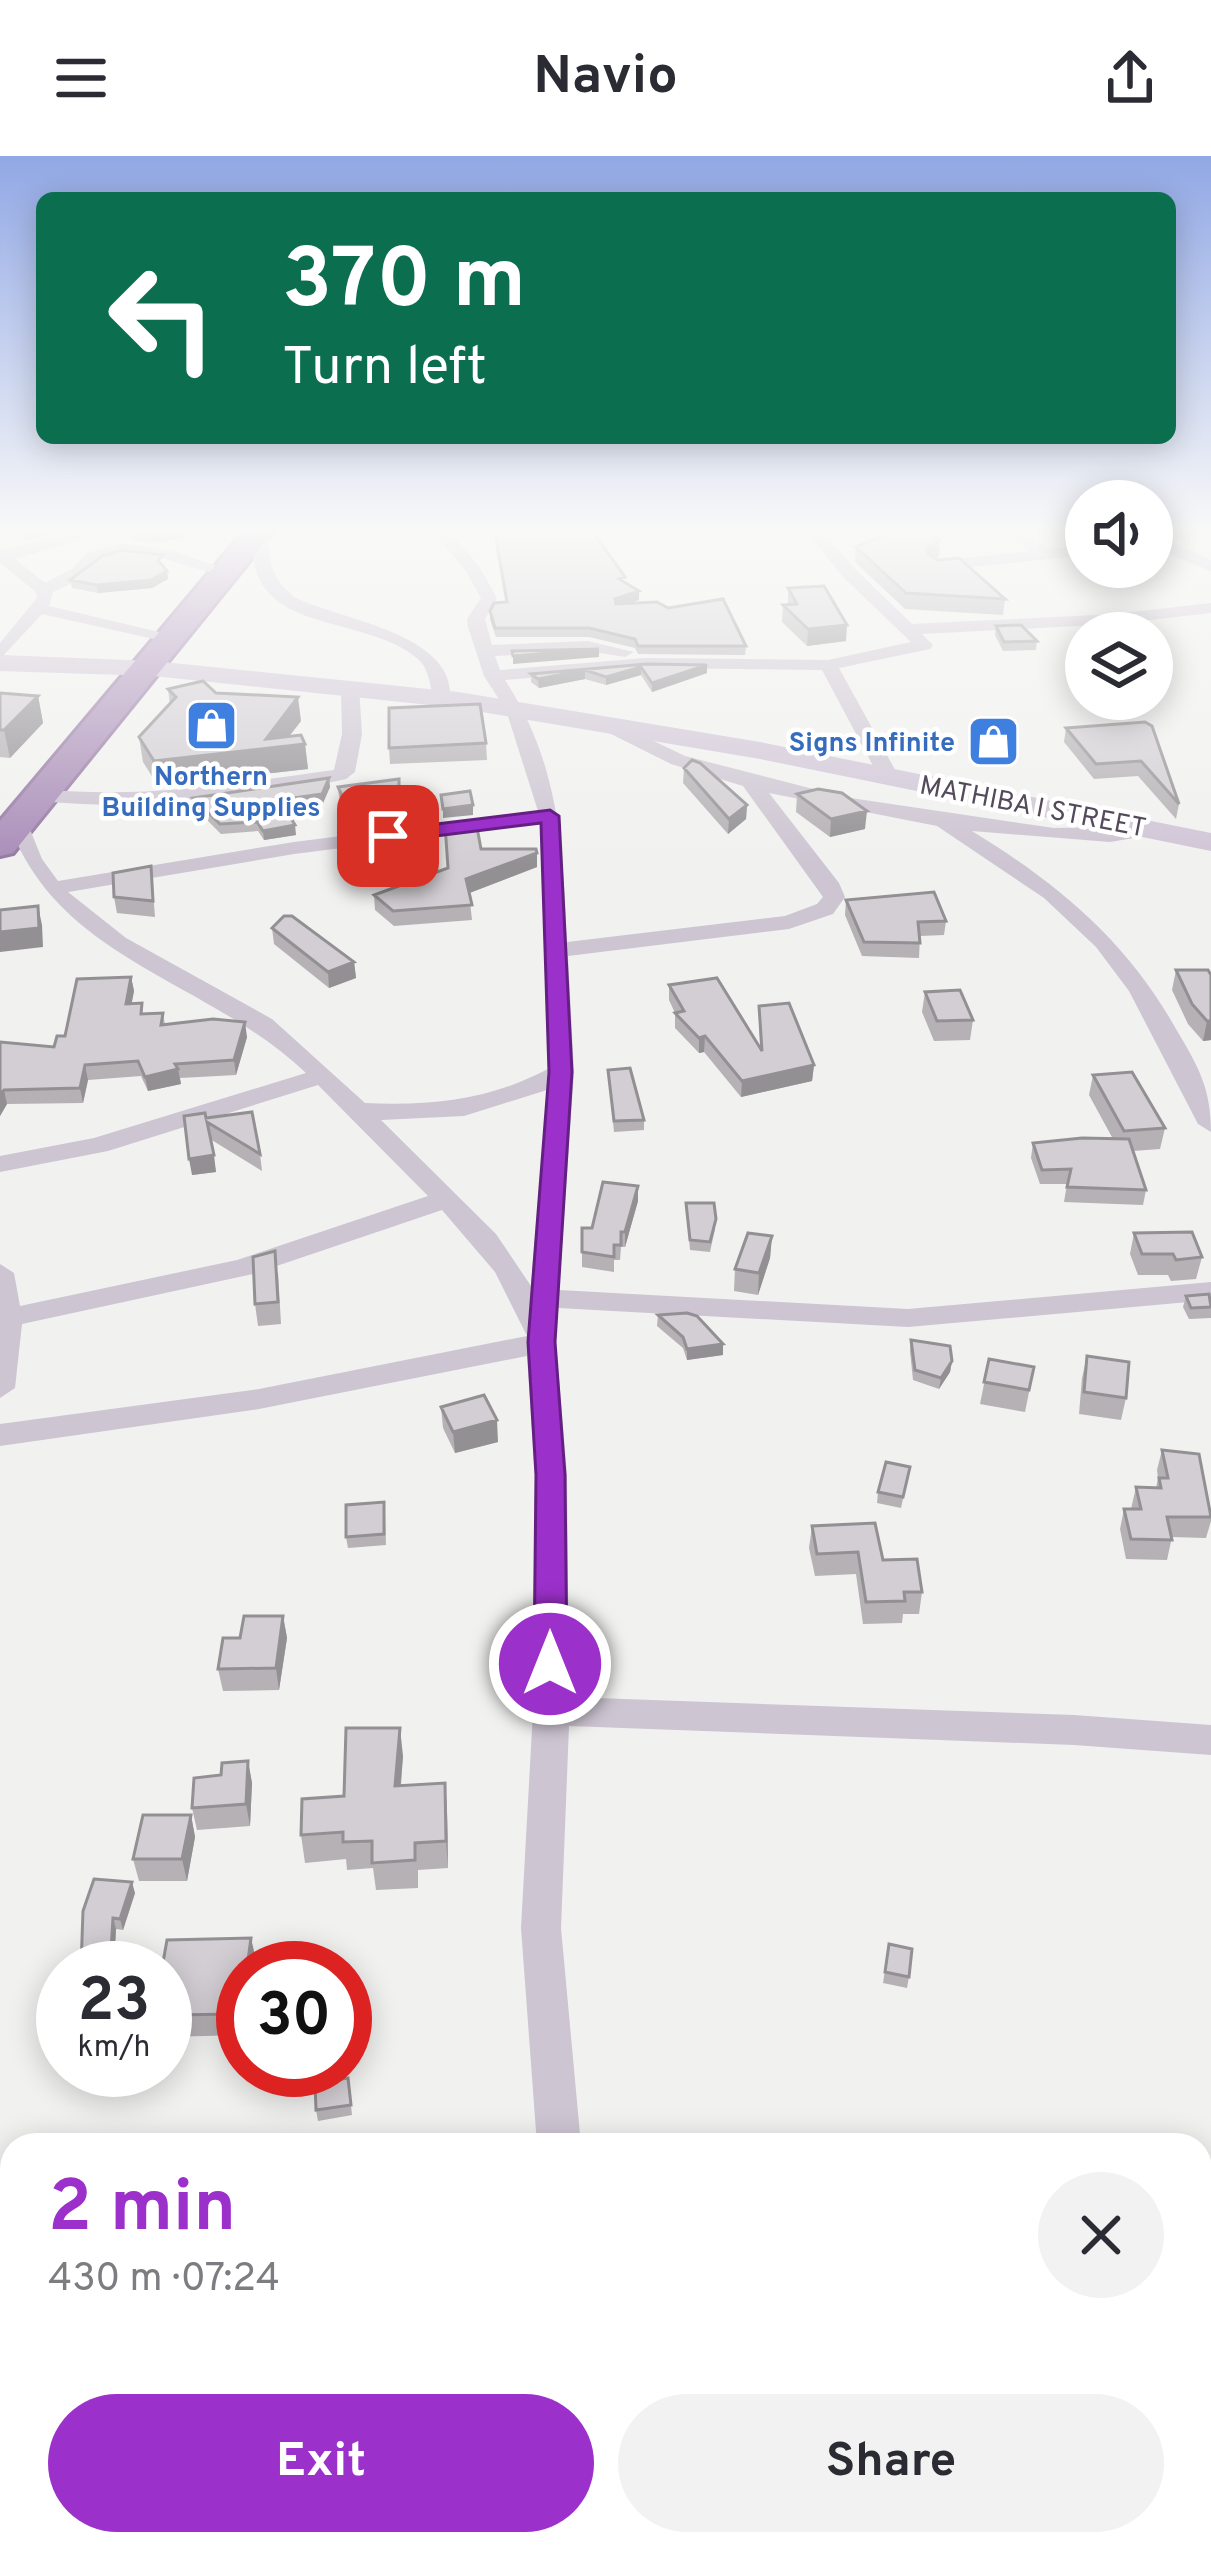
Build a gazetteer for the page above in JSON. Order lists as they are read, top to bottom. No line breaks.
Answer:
{"streets":{"street":["MATHIBA I STREET"]},"places":{"shop":["Northern Building Supplies","Signs Infinite"]},"page":{"header":"Navio","turn":["370 m","Turn left"],"speed":"23 km/h","limit":"30","heading":["2 min","430 m · 07:24"],"buttons":["Exit","Share"]}}
